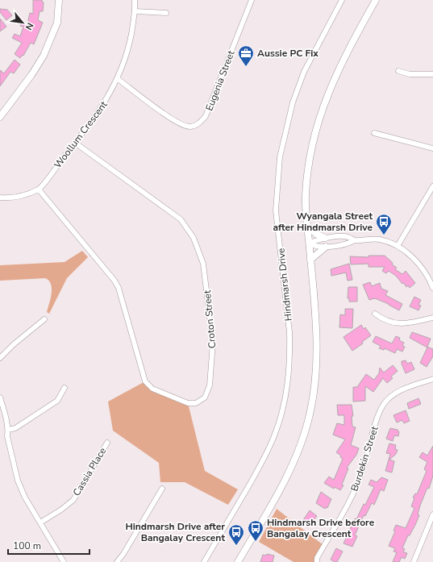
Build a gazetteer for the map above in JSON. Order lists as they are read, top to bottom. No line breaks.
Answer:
{"streets":{"street":["Eugenia Street","Woollum Crescent","Hindmarsh Drive","Croton Street","Burdekin Street","Cassia Place"]},"crossings":[["Eugenia Street","Woollum Crescent"],["Woollum Crescent","Croton Street"]],"places":{"office":["Aussie PC Fix"],"bus stop":["Wyangala Street after Hindmarsh Drive","Hindmarsh Drive before Bangalay Crescent","Hindmarsh Drive after Bangalay Crescent"]},"scale_bar":"100 m","north":"bottom right"}
